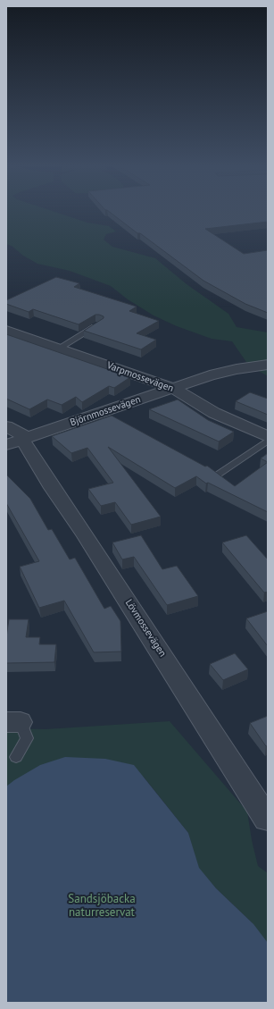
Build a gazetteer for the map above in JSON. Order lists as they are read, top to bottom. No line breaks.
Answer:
{"streets":{"street":["Varpmossevägen","Björnmossevägen","Lövmossevägen"]},"crossings":[["Varpmossevägen","Björnmossevägen"],["Björnmossevägen","Lövmossevägen"]],"parks":["Sandsjöbacka naturreservat"]}
